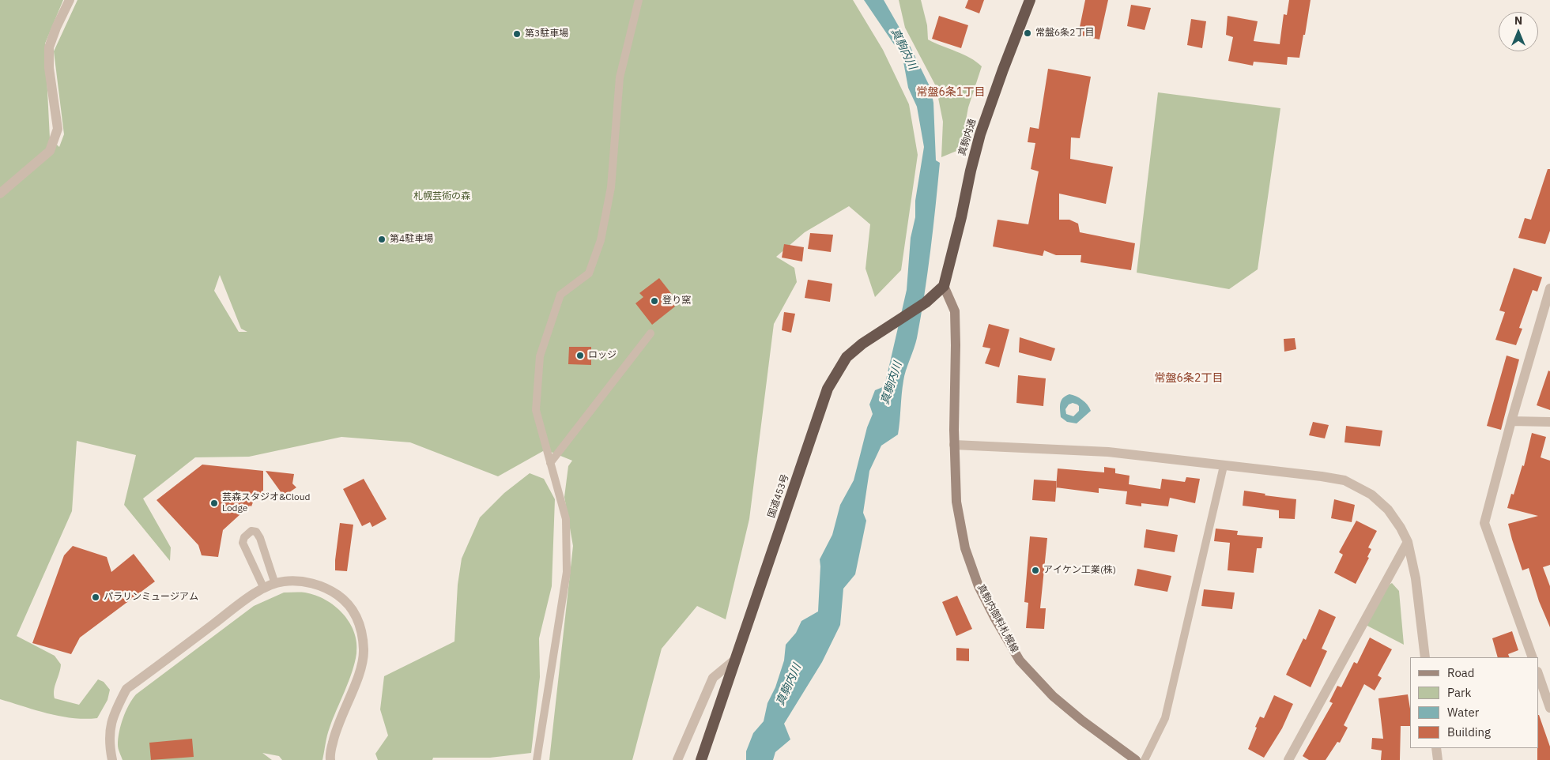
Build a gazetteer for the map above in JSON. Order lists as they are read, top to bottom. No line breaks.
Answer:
{"streets":{"highway":["真駒内通","国道453号"],"main road":["真駒内御料札幌線"]},"crossings":[["真駒内通","国道453号"],["真駒内通","真駒内御料札幌線"],["国道453号","真駒内御料札幌線"]],"districts":["常盤6条1丁目","常盤6条2丁目"],"water":["真駒内川"],"parks":["札幌芸術の森"],"places":["常盤6条2丁目","第3駐車場","第4駐車場","登り窯","ロッジ","芸森スタジオ&Cloud Lodge","アイケン工業(株)","パラリンミュージアム"],"legend":["Road","Park","Water","Building"],"north":"top"}
